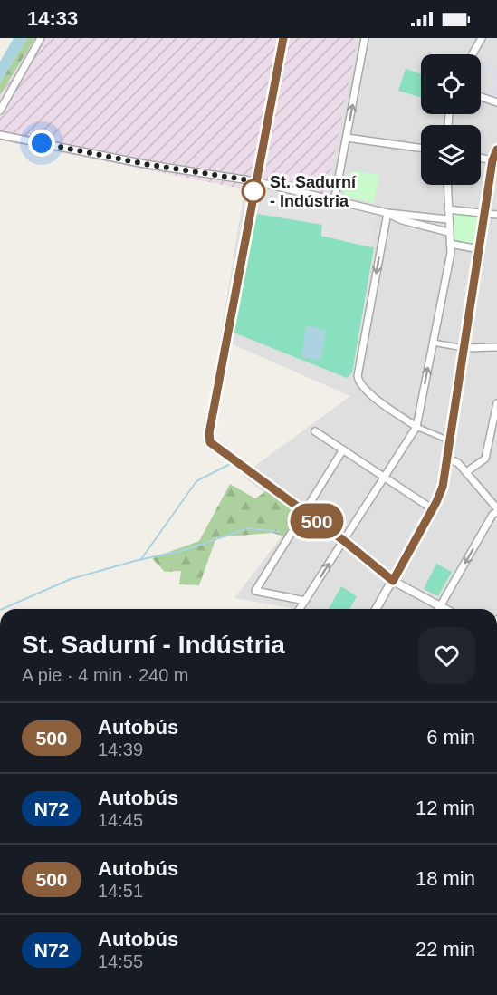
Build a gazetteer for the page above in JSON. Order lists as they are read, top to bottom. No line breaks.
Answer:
{"places":["St. Sadurní - Indústria"],"lines":["bus line 500"],"page":{"status":"14:33","on_map":"500","heading":["St. Sadurní - Indústria","A pie · 4 min · 240 m"],"list":[{"mark":"500","name":"Autobús","note":"14:39","value":"6 min"},{"mark":"N72","name":"Autobús","note":"14:45","value":"12 min"},{"mark":"500","name":"Autobús","note":"14:51","value":"18 min"},{"mark":"N72","name":"Autobús","note":"14:55","value":"22 min"}]}}
